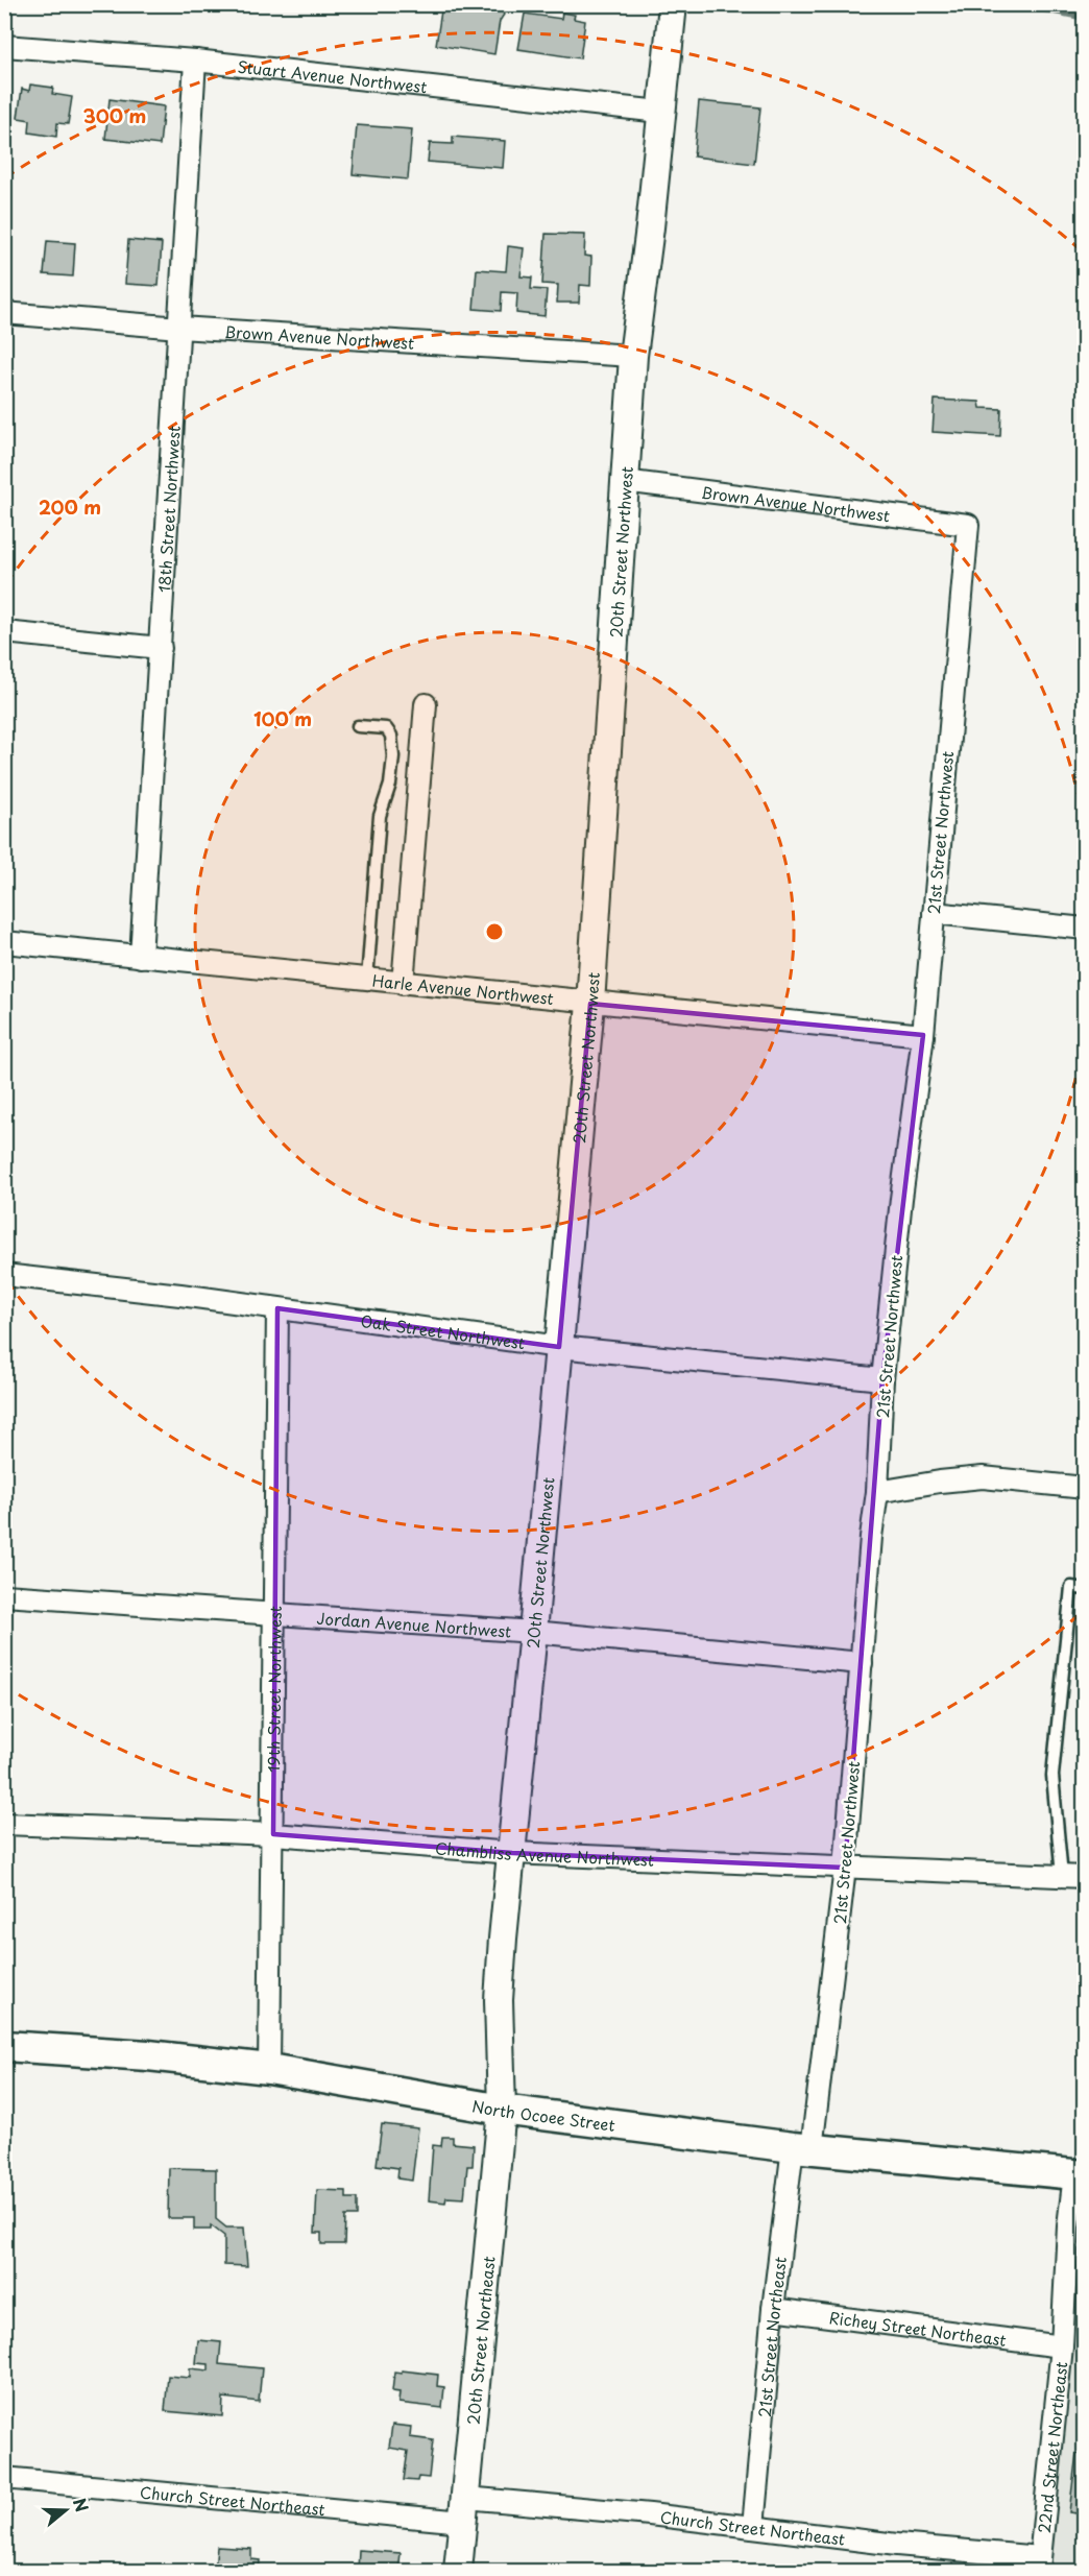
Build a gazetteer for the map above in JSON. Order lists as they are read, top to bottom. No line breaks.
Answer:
{"streets":{"main road":["North Ocoee Street"],"street":["Stuart Avenue Northwest","Brown Avenue Northwest","18th Street Northwest","20th Street Northwest","21st Street Northwest","Harle Avenue Northwest","Oak Street Northwest","Jordan Avenue Northwest","19th Street Northwest","Chambliss Avenue Northwest","Richey Street Northeast","21st Street Northeast","20th Street Northeast","22nd Street Northeast","Church Street Northeast"]},"crossings":[["Stuart Avenue Northwest","18th Street Northwest"],["Stuart Avenue Northwest","20th Street Northwest"],["Brown Avenue Northwest","18th Street Northwest"],["Brown Avenue Northwest","20th Street Northwest"],["Brown Avenue Northwest","21st Street Northwest"],["18th Street Northwest","Harle Avenue Northwest"],["20th Street Northwest","Harle Avenue Northwest"],["20th Street Northwest","Oak Street Northwest"],["20th Street Northwest","Jordan Avenue Northwest"],["20th Street Northwest","Chambliss Avenue Northwest"],["20th Street Northwest","North Ocoee Street"],["20th Street Northwest","20th Street Northeast"],["21st Street Northwest","Harle Avenue Northwest"],["21st Street Northwest","Oak Street Northwest"],["21st Street Northwest","Jordan Avenue Northwest"],["21st Street Northwest","Chambliss Avenue Northwest"],["21st Street Northwest","North Ocoee Street"],["21st Street Northwest","21st Street Northeast"],["Oak Street Northwest","19th Street Northwest"],["Jordan Avenue Northwest","19th Street Northwest"],["19th Street Northwest","Chambliss Avenue Northwest"],["19th Street Northwest","North Ocoee Street"],["North Ocoee Street","21st Street Northeast"],["North Ocoee Street","20th Street Northeast"],["North Ocoee Street","22nd Street Northeast"],["Richey Street Northeast","21st Street Northeast"],["Richey Street Northeast","22nd Street Northeast"],["21st Street Northeast","Church Street Northeast"],["20th Street Northeast","Church Street Northeast"],["22nd Street Northeast","Church Street Northeast"]],"north":"right","rings":["300 m","200 m","100 m"]}
